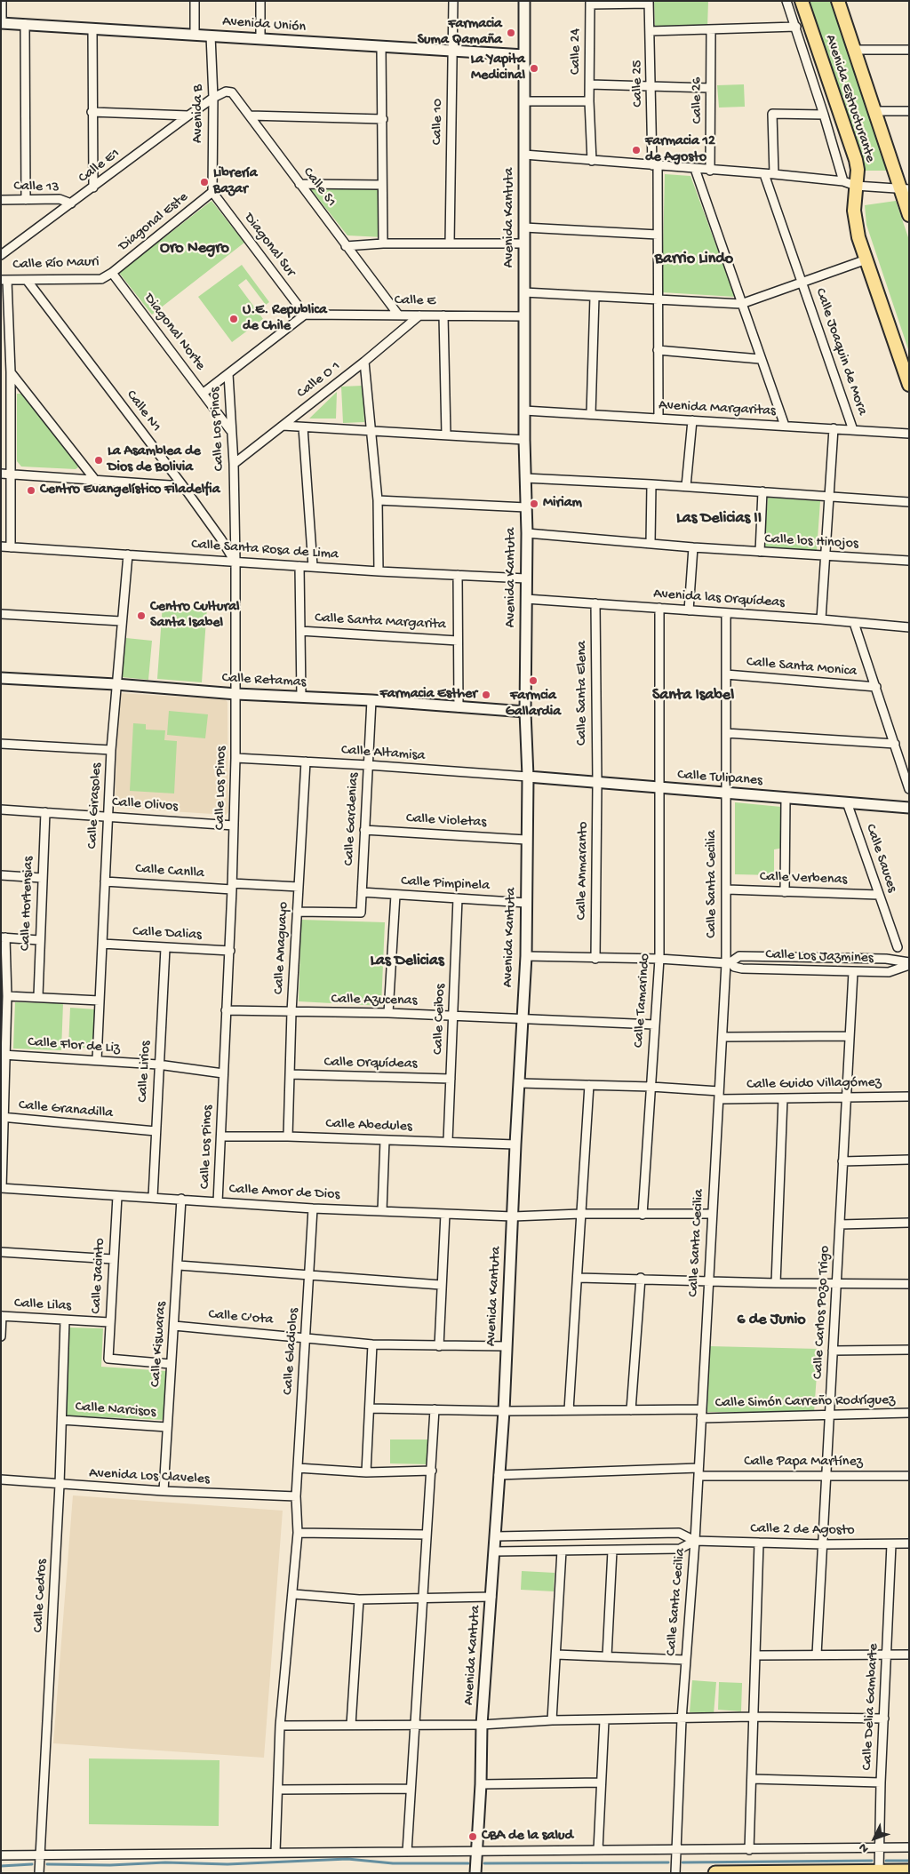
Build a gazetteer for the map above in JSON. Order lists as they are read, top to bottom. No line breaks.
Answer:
{"streets":{"main road":["Avenida Estructurante"],"street":["Avenida Unión","Calle 24","Calle 25","Calle 26","Avenida B","Calle 10","Calle E1","Calle 13","Calle S1","Avenida Kantuta","Diagonal Este","Diagonal Sur","Calle Río Mauri","Calle E","Diagonal Norte","Calle Joaquin de Mora","Calle O 1","Avenida Margaritas","Calle N1","Calle Los Pinos","Calle los Hinojos","Calle Santa Rosa de Lima","Avenida las Orquídeas","Calle Santa Margarita","Calle Santa Monica","Calle Retamas","Calle Santa Elena","Calle Altamisa","Calle Tulipanes","Calle Olivos","Calle Girasoles","Calle Gardenias","Calle Violetas","Calle Sauces","Calle Anmaranto","Calle Canlla","Calle Verbenas","Calle Pimpinela","Calle Santa Cecilia","Calle Hortensias","Calle Dalias","Calle Anaguayo","Calle Los Jazmines","Calle Azucenas","Calle Tamarindo","Calle Ceibos","Calle Flor de Liz","Calle Orquídeas","Calle Lirios","Calle Guido Villagómez","Calle Granadilla","Calle Abedules","Calle Amor de Dios","Calle Jacinto","Calle Lilas","Calle Carlos Pozo Trigo","Calle C'ota","Calle Kiswaras","Calle Gladiolos","Calle Simón Carreño Rodríguez","Calle Narcisos","Calle Papa Martínez","Avenida Los Claveles","Calle 2 de Agosto","Calle Cedros","Calle Delia Gambarte"]},"crossings":[["Avenida Unión","Avenida B"],["Avenida Unión","Calle 10"],["Avenida Unión","Avenida Kantuta"],["Calle 25","Avenida Margaritas"],["Avenida B","Calle E1"],["Avenida B","Calle S1"],["Avenida B","Diagonal Este"],["Avenida B","Diagonal Sur"],["Calle E1","Calle 13"],["Calle E1","Calle S1"],["Calle S1","Calle E"],["Avenida Kantuta","Calle E"],["Avenida Kantuta","Avenida Margaritas"],["Avenida Kantuta","Calle los Hinojos"],["Avenida Kantuta","Calle Santa Rosa de Lima"],["Avenida Kantuta","Avenida las Orquídeas"],["Avenida Kantuta","Calle Retamas"],["Avenida Kantuta","Calle Altamisa"],["Avenida Kantuta","Calle Tulipanes"],["Avenida Kantuta","Calle Violetas"],["Avenida Kantuta","Calle Pimpinela"],["Avenida Kantuta","Calle Los Jazmines"],["Avenida Kantuta","Calle Azucenas"],["Avenida Kantuta","Calle Guido Villagómez"],["Avenida Kantuta","Calle Abedules"],["Avenida Kantuta","Calle Amor de Dios"],["Avenida Kantuta","Calle C'ota"],["Avenida Kantuta","Calle Papa Martínez"],["Avenida Kantuta","Calle 2 de Agosto"],["Diagonal Este","Diagonal Sur"],["Diagonal Este","Calle Río Mauri"],["Diagonal Este","Diagonal Norte"],["Diagonal Sur","Calle E"],["Calle Río Mauri","Diagonal Norte"],["Calle Río Mauri","Calle N1"],["Calle E","Calle O 1"],["Diagonal Norte","Calle Los Pinos"],["Calle Joaquin de Mora","Avenida Margaritas"],["Calle O 1","Calle Los Pinos"],["Calle N1","Calle Los Pinos"],["Calle N1","Calle Santa Rosa de Lima"],["Calle Los Pinos","Calle Santa Rosa de Lima"],["Calle Los Pinos","Calle Retamas"],["Calle Los Pinos","Calle Altamisa"],["Calle Los Pinos","Calle Olivos"],["Calle Los Pinos","Calle Canlla"],["Calle Los Pinos","Calle Dalias"],["Calle Los Pinos","Calle Azucenas"],["Calle Los Pinos","Calle Flor de Liz"],["Calle Los Pinos","Calle Abedules"],["Calle Los Pinos","Calle Amor de Dios"],["Calle Santa Rosa de Lima","Calle Girasoles"],["Avenida las Orquídeas","Calle Santa Elena"],["Avenida las Orquídeas","Calle Santa Cecilia"],["Avenida las Orquídeas","Calle Tamarindo"],["Calle Santa Monica","Calle Santa Cecilia"],["Calle Retamas","Calle Girasoles"],["Calle Retamas","Calle Gardenias"],["Calle Santa Elena","Calle Tulipanes"],["Calle Santa Elena","Calle Anmaranto"],["Calle Altamisa","Calle Tulipanes"],["Calle Altamisa","Calle Gardenias"],["Calle Altamisa","Calle Anaguayo"],["Calle Tulipanes","Calle Sauces"],["Calle Tulipanes","Calle Anmaranto"],["Calle Tulipanes","Calle Santa Cecilia"],["Calle Tulipanes","Calle Tamarindo"],["Calle Olivos","Calle Girasoles"],["Calle Olivos","Calle Hortensias"],["Calle Girasoles","Calle Canlla"],["Calle Girasoles","Calle Dalias"],["Calle Girasoles","Calle Flor de Liz"],["Calle Gardenias","Calle Violetas"],["Calle Gardenias","Calle Pimpinela"],["Calle Gardenias","Calle Anaguayo"],["Calle Sauces","Calle Verbenas"],["Calle Anmaranto","Calle Los Jazmines"],["Calle Canlla","Calle Anaguayo"],["Calle Verbenas","Calle Santa Cecilia"],["Calle Pimpinela","Calle Ceibos"],["Calle Santa Cecilia","Calle Los Jazmines"],["Calle Santa Cecilia","Calle Guido Villagómez"],["Calle Santa Cecilia","Calle Amor de Dios"],["Calle Santa Cecilia","Calle Simón Carreño Rodríguez"],["Calle Santa Cecilia","Calle Papa Martínez"],["Calle Santa Cecilia","Calle 2 de Agosto"],["Calle Dalias","Calle Lirios"],["Calle Anaguayo","Calle Azucenas"],["Calle Anaguayo","Calle Orquídeas"],["Calle Anaguayo","Calle Abedules"],["Calle Los Jazmines","Calle Tamarindo"],["Calle Los Jazmines","Calle Carlos Pozo Trigo"],["Calle Azucenas","Calle Tamarindo"],["Calle Azucenas","Calle Ceibos"],["Calle Tamarindo","Calle Guido Villagómez"],["Calle Tamarindo","Calle Amor de Dios"],["Calle Ceibos","Calle Orquídeas"],["Calle Ceibos","Calle Abedules"],["Calle Flor de Liz","Calle Lirios"],["Calle Lirios","Calle Granadilla"],["Calle Lirios","Calle Amor de Dios"],["Calle Guido Villagómez","Calle Carlos Pozo Trigo"],["Calle Amor de Dios","Calle Jacinto"],["Calle Amor de Dios","Calle Kiswaras"],["Calle Amor de Dios","Calle Gladiolos"],["Calle Jacinto","Calle Lilas"],["Calle Jacinto","Calle Kiswaras"],["Calle Lilas","Calle Cedros"],["Calle Carlos Pozo Trigo","Calle Simón Carreño Rodríguez"],["Calle Carlos Pozo Trigo","Calle Papa Martínez"],["Calle Carlos Pozo Trigo","Calle 2 de Agosto"],["Calle C'ota","Calle Kiswaras"],["Calle C'ota","Calle Gladiolos"],["Calle Kiswaras","Calle Narcisos"],["Calle Kiswaras","Avenida Los Claveles"],["Calle Gladiolos","Avenida Los Claveles"],["Calle Narcisos","Calle Cedros"],["Avenida Los Claveles","Calle Cedros"],["Calle 2 de Agosto","Calle Delia Gambarte"]],"districts":["Oro Negro","Barrio Lindo","Las Delicias II","Santa Isabel","Las Delicias","6 de Junio"],"places":["Farmacia Suma Qamaña","La Yapita Medicinal","Farmacia 12 de Agosto","Librería Bazar","U.E. Republica de Chile","La Asamblea de Dios de Bolivia","Centro Evangelístico Filadelfia","Miriam","Centro Cultural Santa Isabel","Farmcia Gallardia","Farmacia Esther","CBA de la salud"],"north":"bottom left"}
